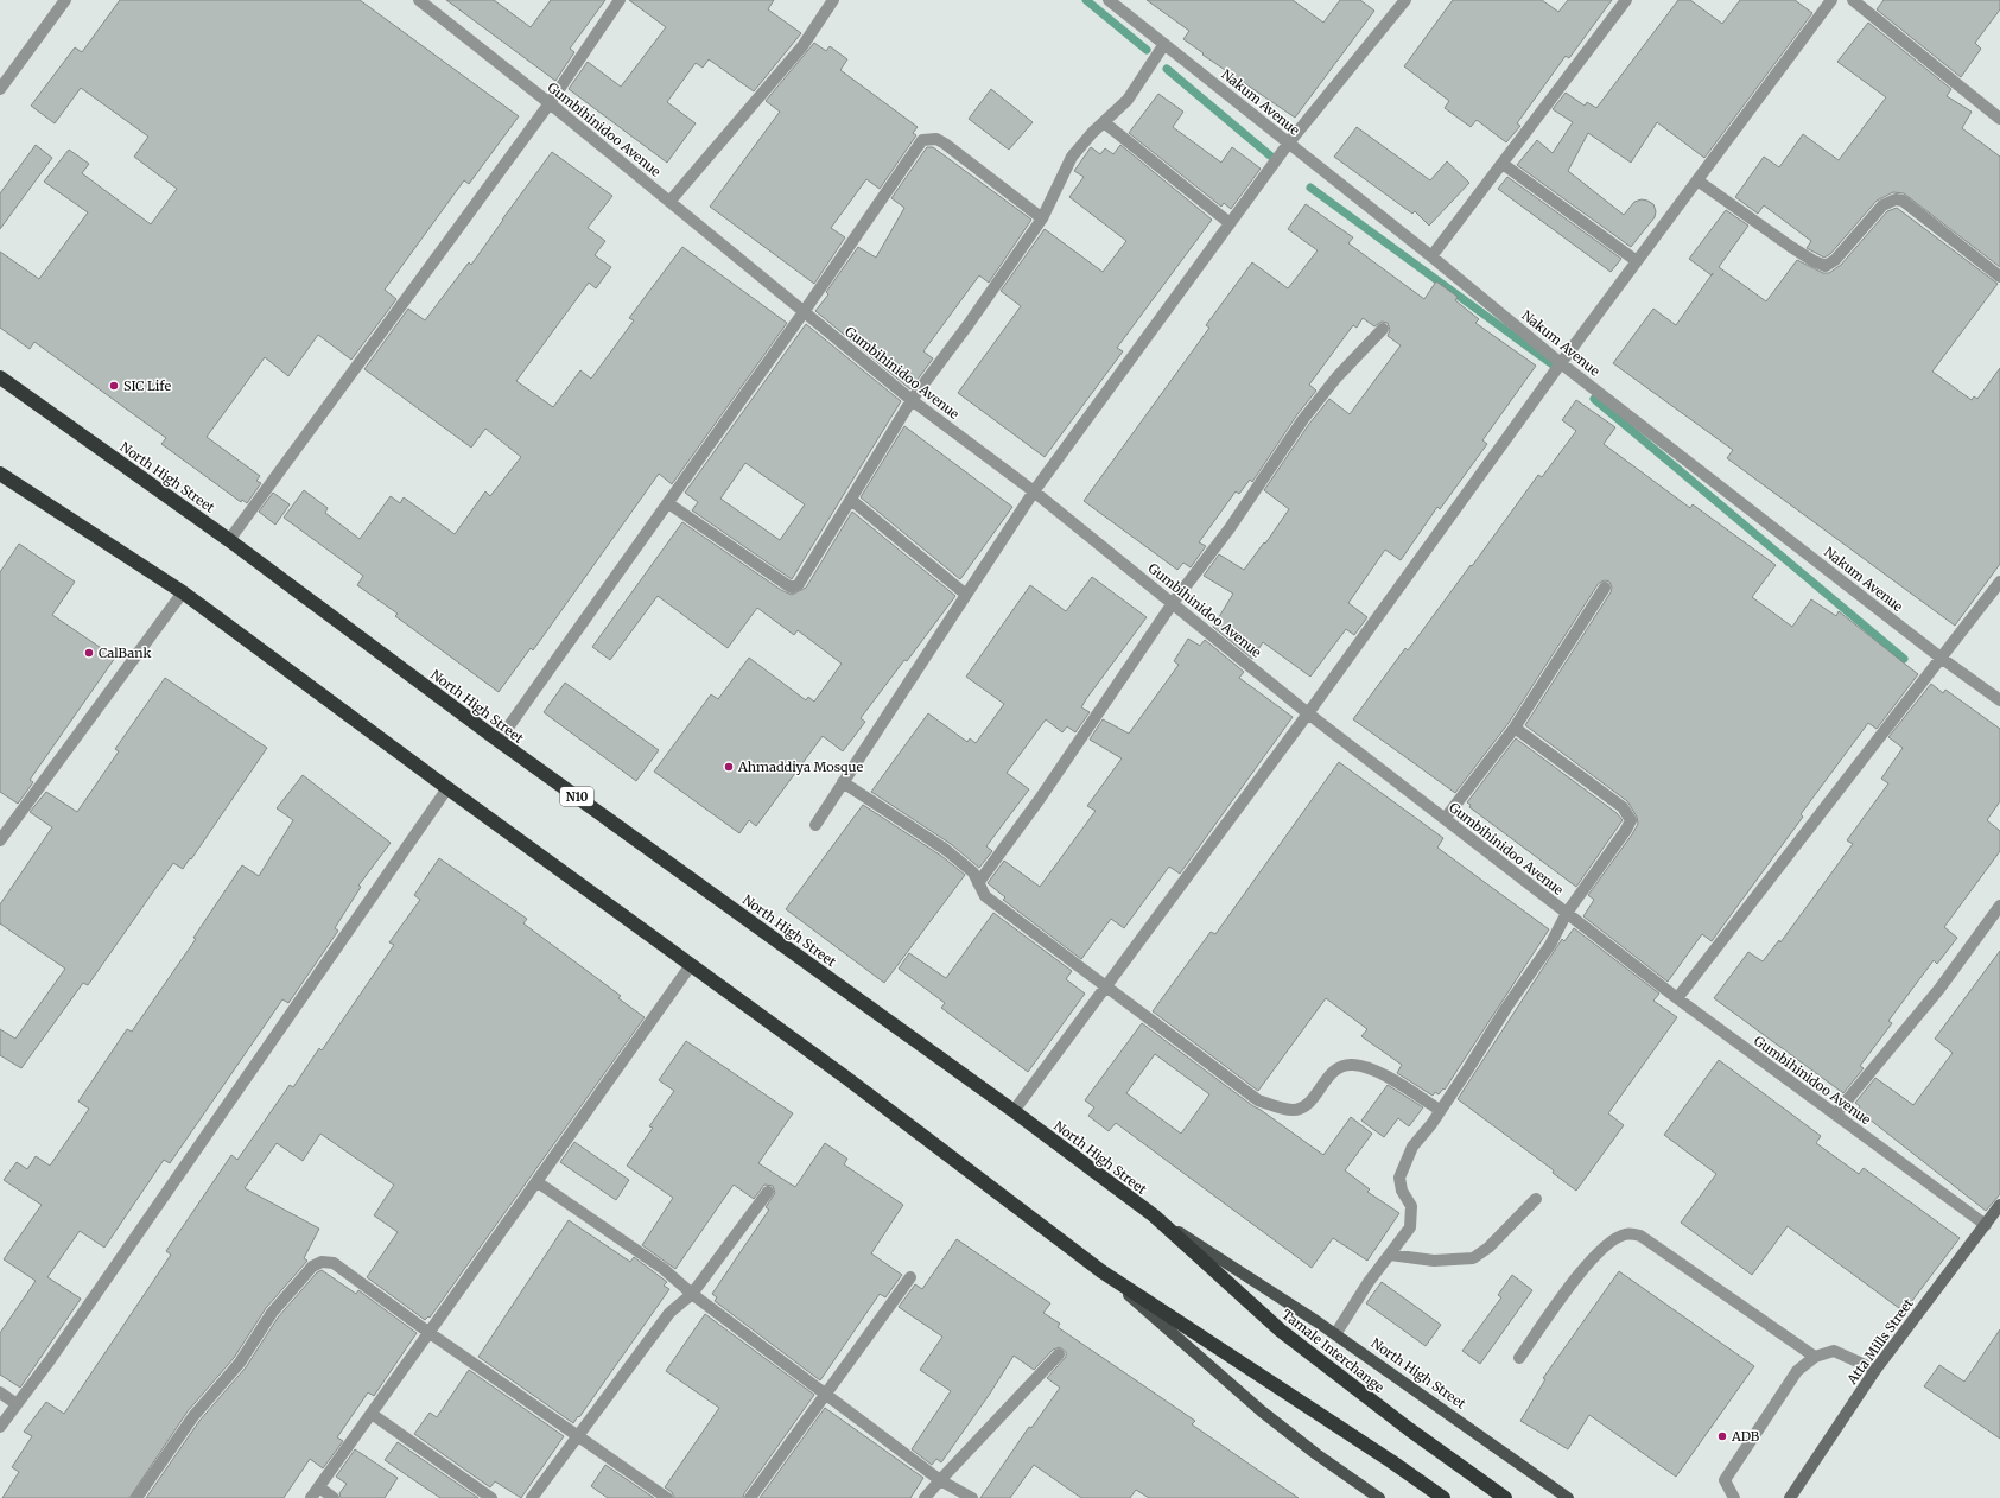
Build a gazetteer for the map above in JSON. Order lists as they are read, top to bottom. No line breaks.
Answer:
{"streets":{"highway":["North High Street","N10","Tamale Interchange"],"street":["Nakum Avenue","Gumbihinidoo Avenue","Atta Mills Street"]},"crossings":[["Gumbihinidoo Avenue","Atta Mills Street"],["North High Street","Tamale Interchange"]],"places":["SIC Life","CalBank","Ahmaddiya Mosque","ADB"]}
